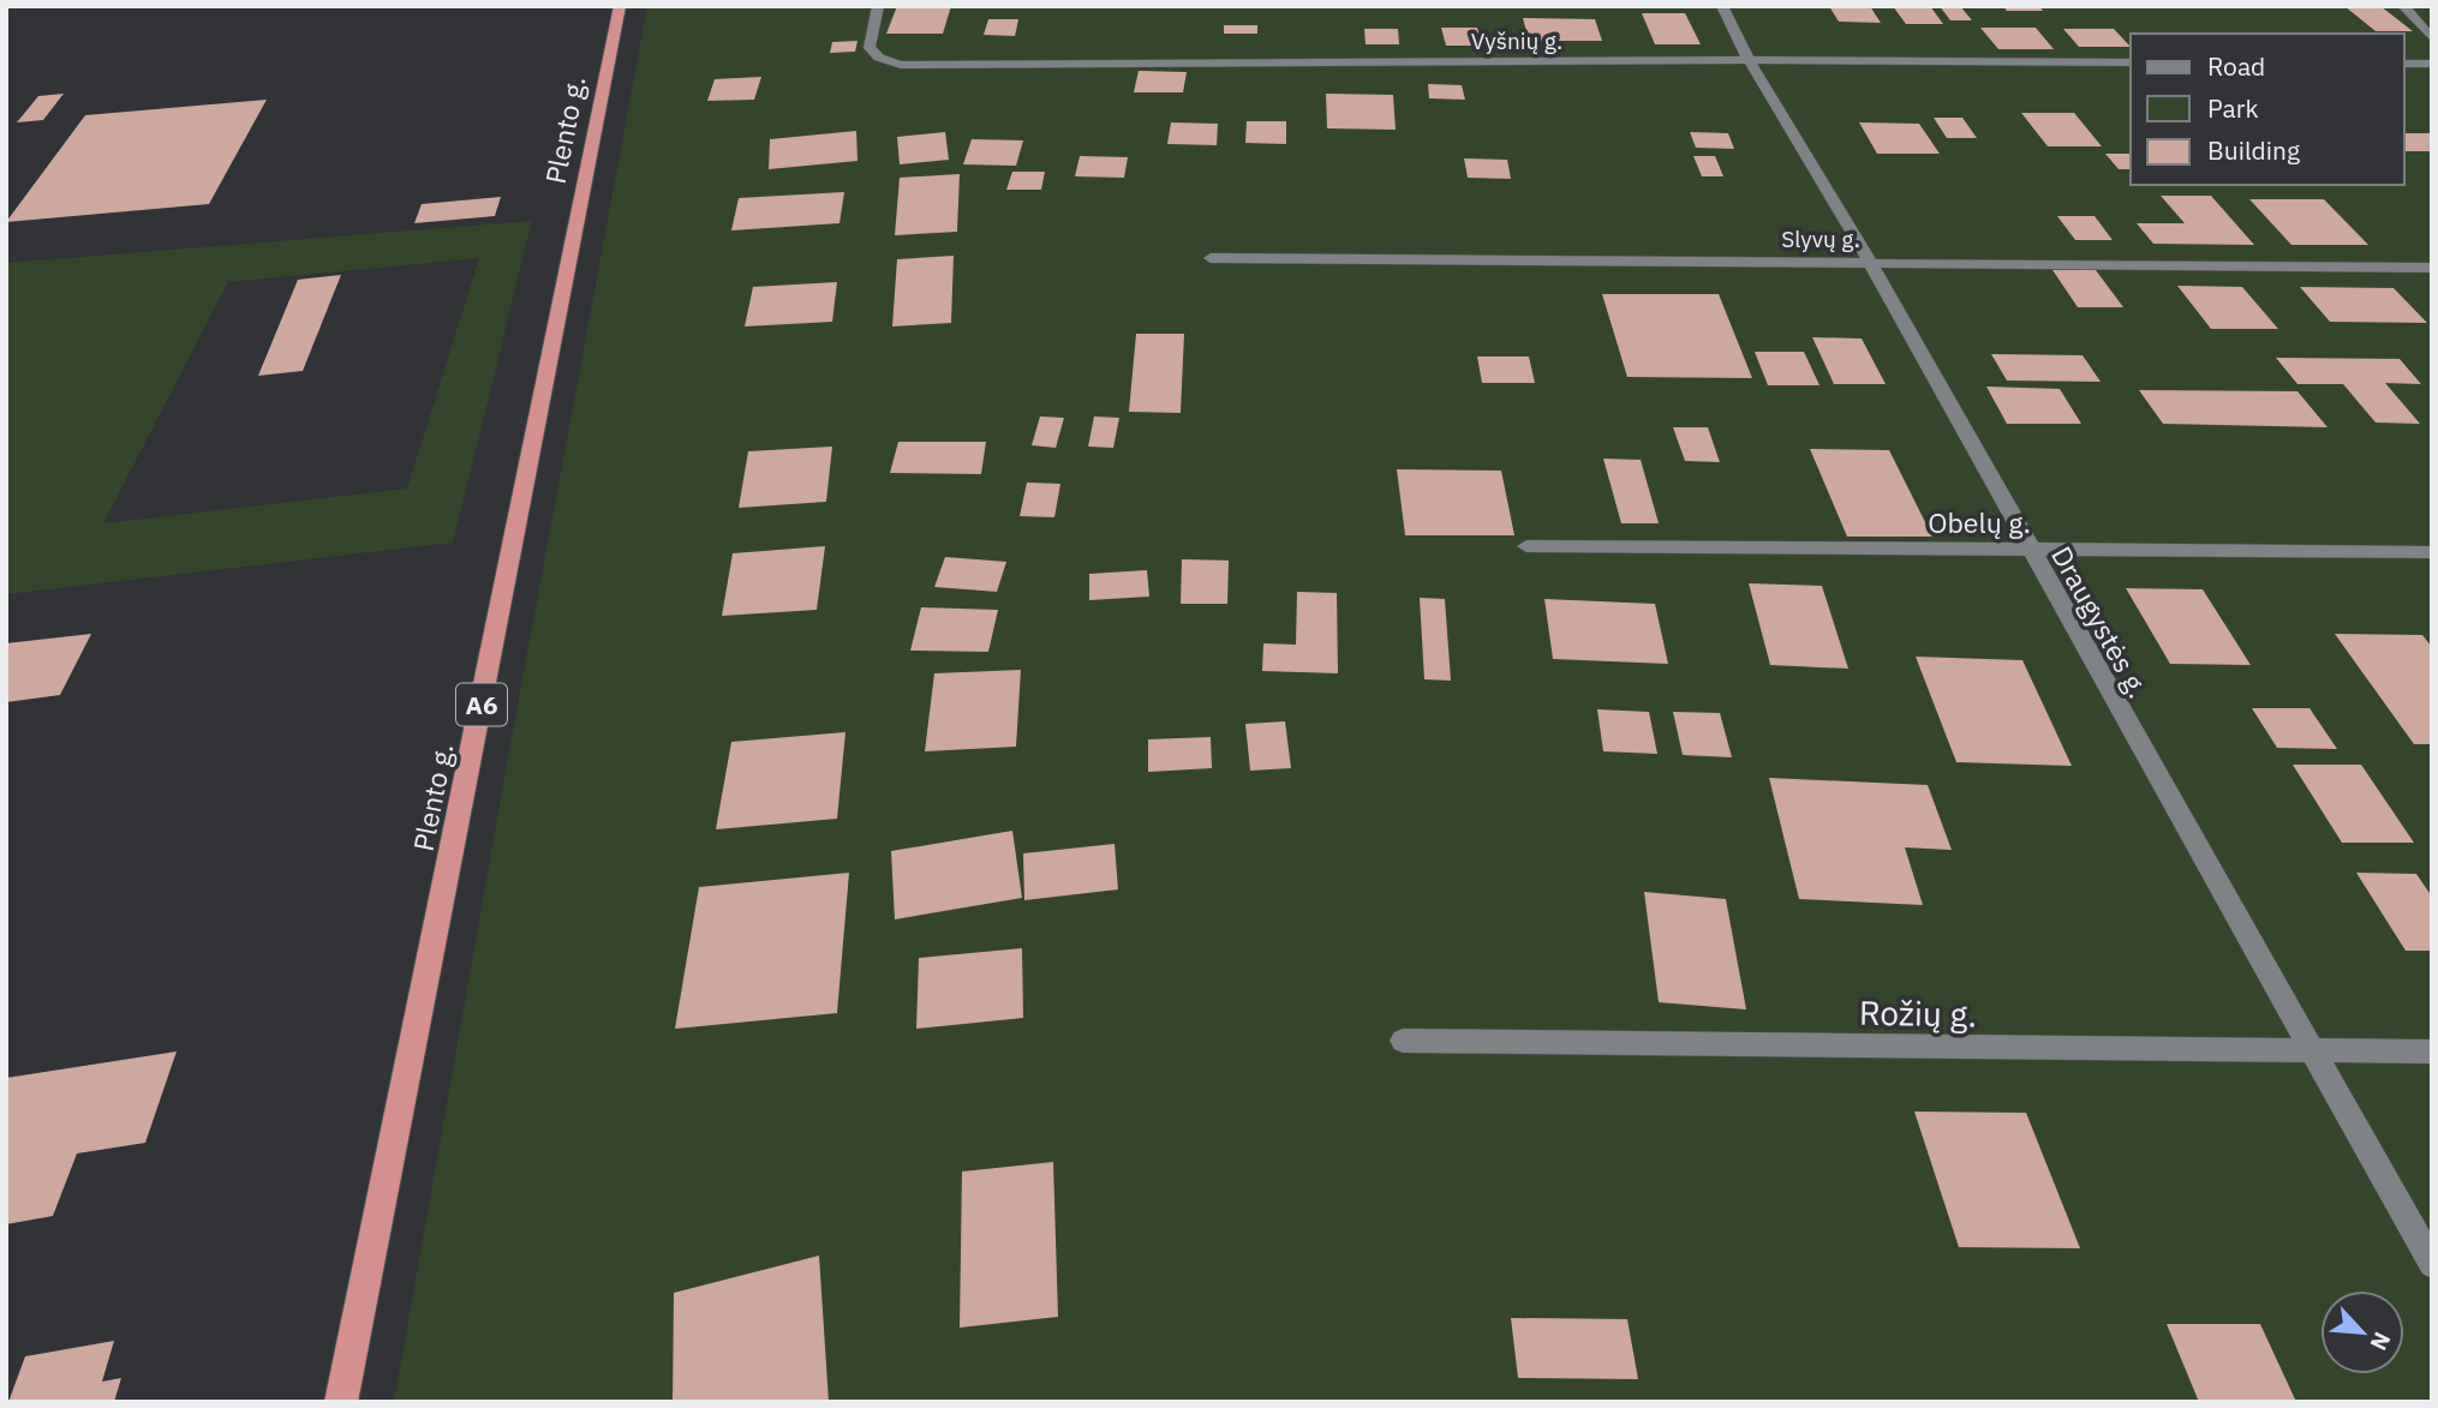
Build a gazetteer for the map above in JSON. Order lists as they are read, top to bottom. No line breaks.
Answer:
{"streets":{"highway":["Plento g.","A6"],"street":["Vyšnių g.","Slyvų g.","Obelų g.","Draugystės g.","Rožių g."]},"crossings":[["Vyšnių g.","Draugystės g."],["Slyvų g.","Draugystės g."],["Obelų g.","Draugystės g."],["Draugystės g.","Rožių g."]],"legend":["Road","Park","Building"],"north":"bottom right"}
